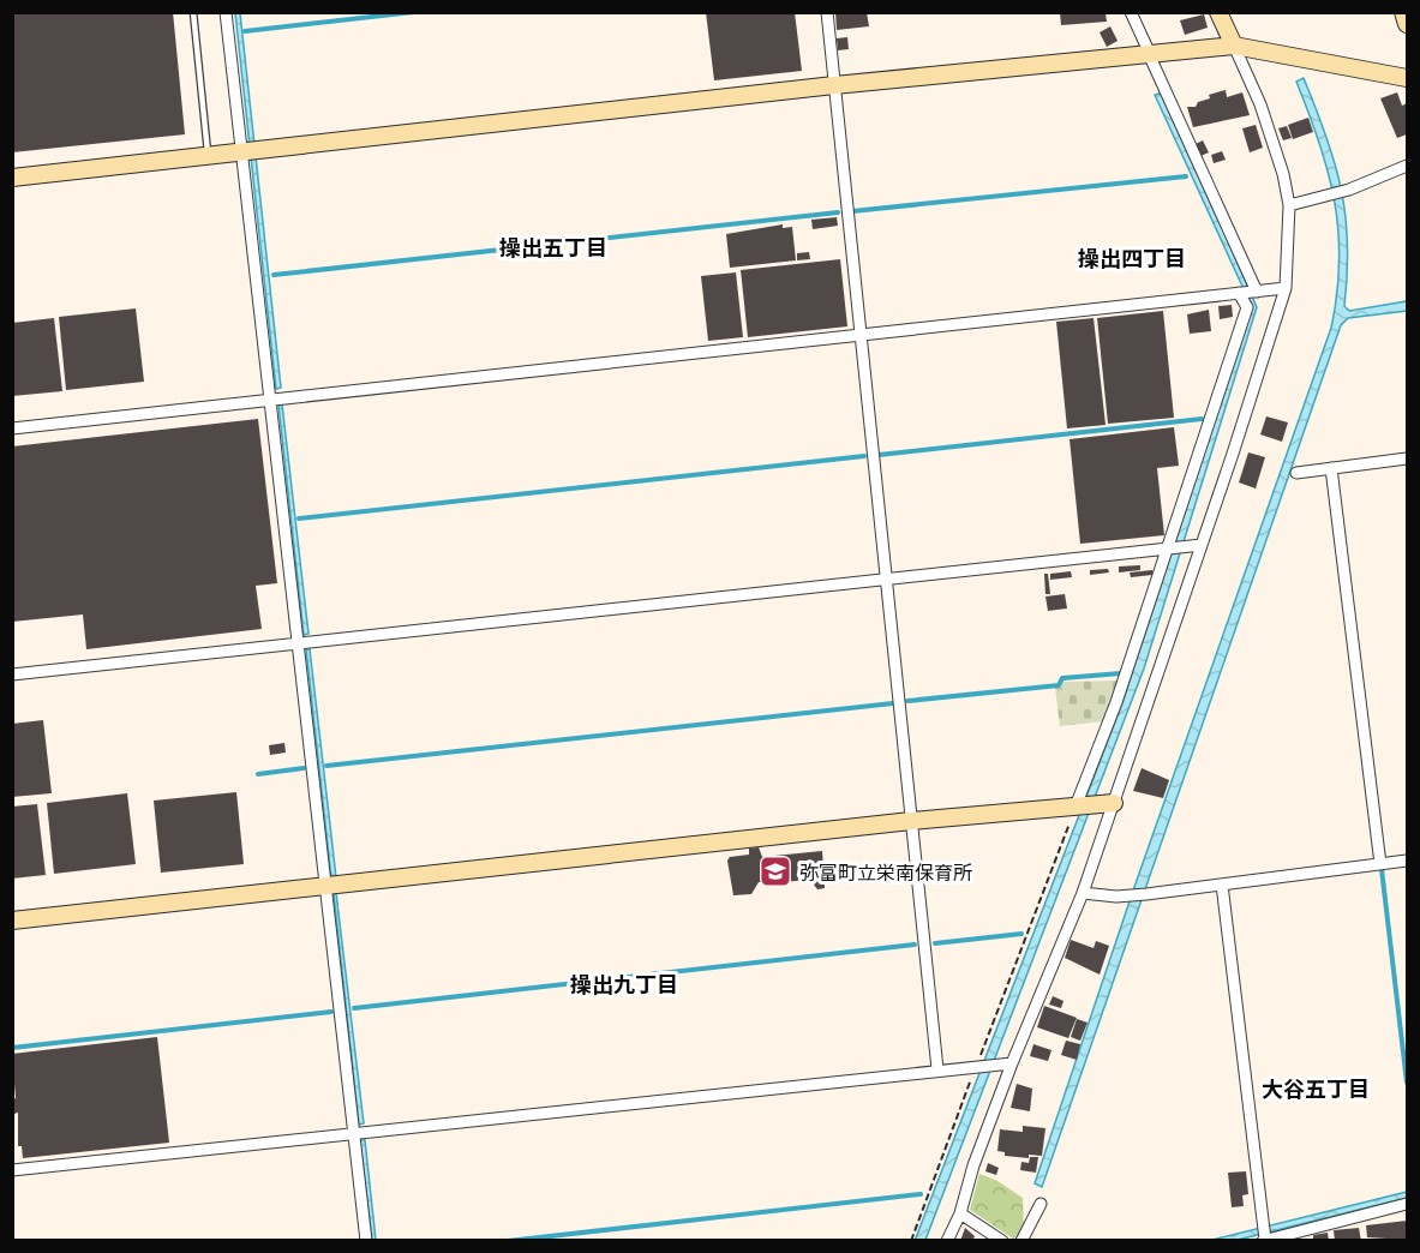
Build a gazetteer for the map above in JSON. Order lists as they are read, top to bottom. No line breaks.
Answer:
{"districts":["操出五丁目","操出四丁目","操出九丁目","大谷五丁目"],"places":{"school or university":["弥富町立栄南保育所"]}}
